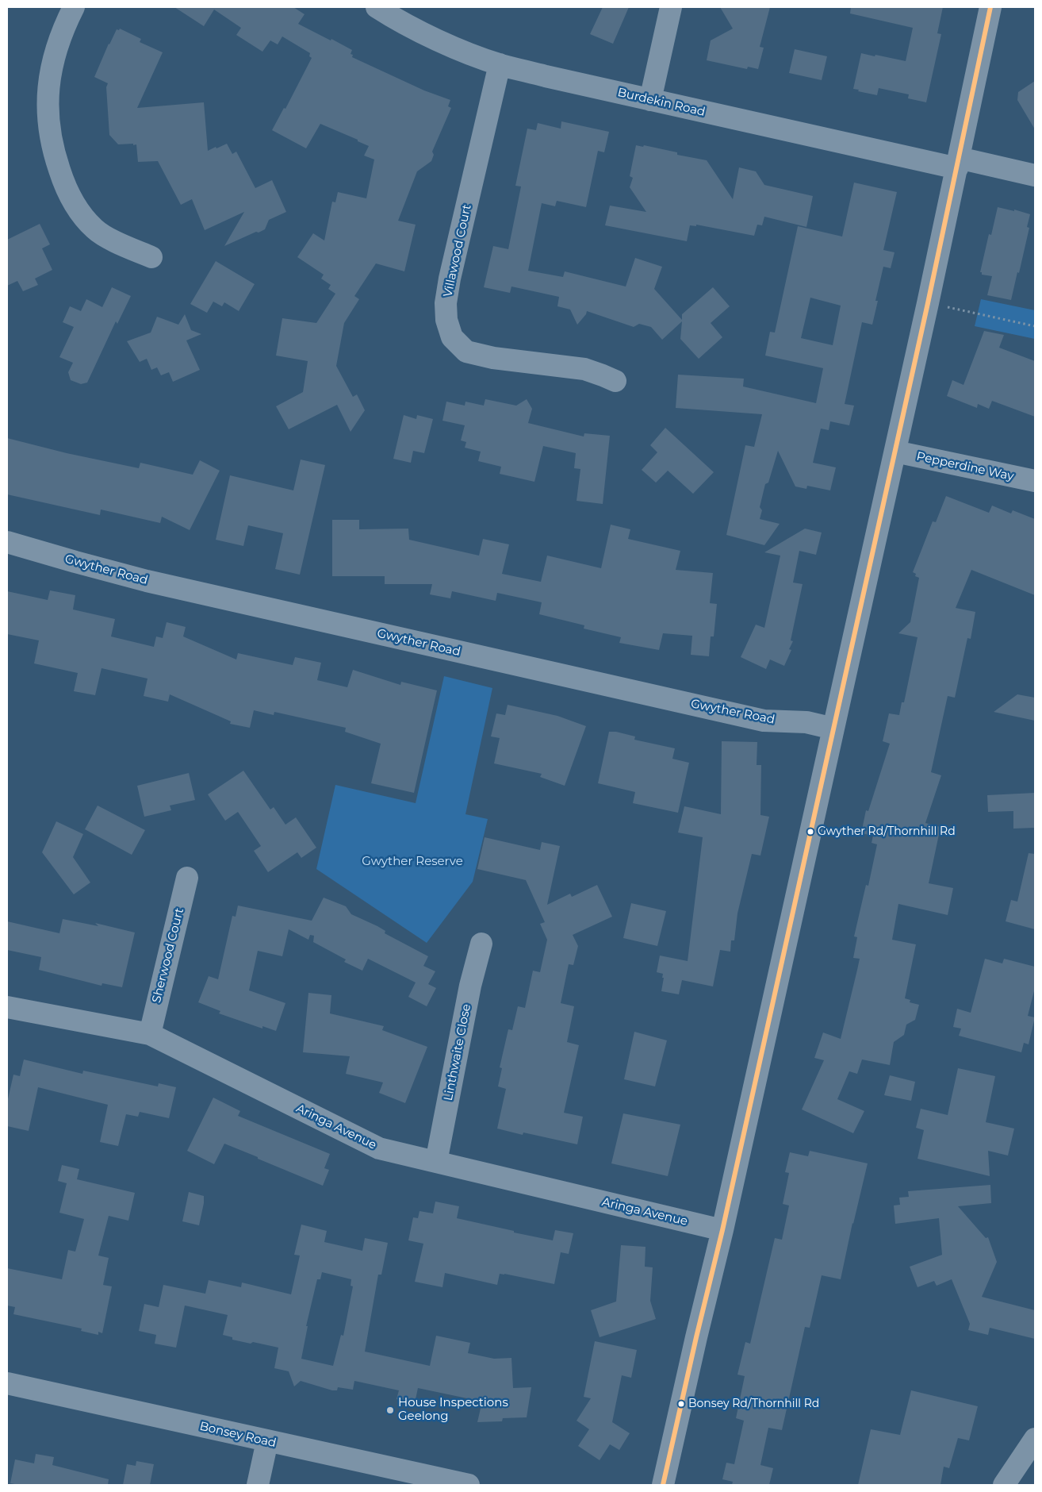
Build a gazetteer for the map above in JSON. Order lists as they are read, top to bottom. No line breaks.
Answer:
{"streets":{"street":["Burdekin Road","Villawood Court","Pepperdine Way","Gwyther Road","Sherwood Court","Linthwaite Close","Aringa Avenue","Bonsey Road"]},"crossings":[["Burdekin Road","Villawood Court"],["Sherwood Court","Aringa Avenue"],["Linthwaite Close","Aringa Avenue"]],"parks":["Gwyther Reserve"],"places":["Gwyther Rd/Thornhill Rd","Bonsey Rd/Thornhill Rd","House Inspections Geelong"]}
